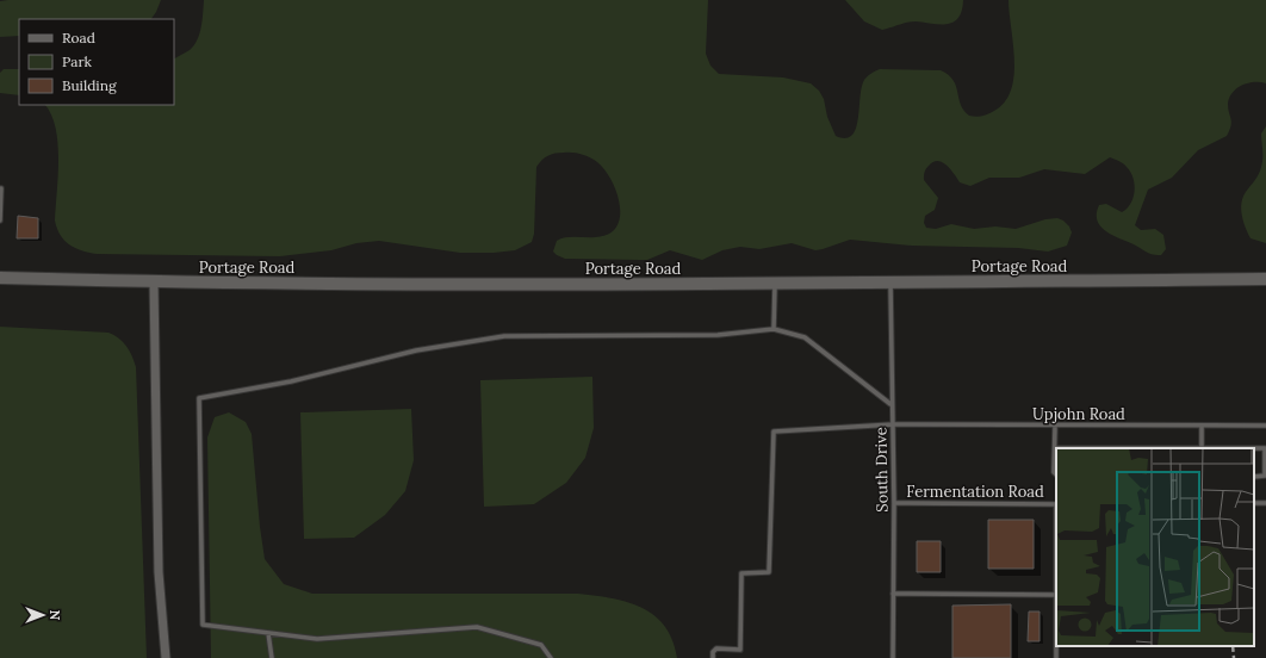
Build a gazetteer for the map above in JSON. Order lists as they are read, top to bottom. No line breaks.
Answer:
{"streets":{"main road":["Portage Road"],"lane":["Upjohn Road","South Drive","Fermentation Road"]},"crossings":[["Portage Road","South Drive"],["Upjohn Road","South Drive"],["South Drive","Fermentation Road"]],"legend":["Road","Park","Building"],"north":"right"}
